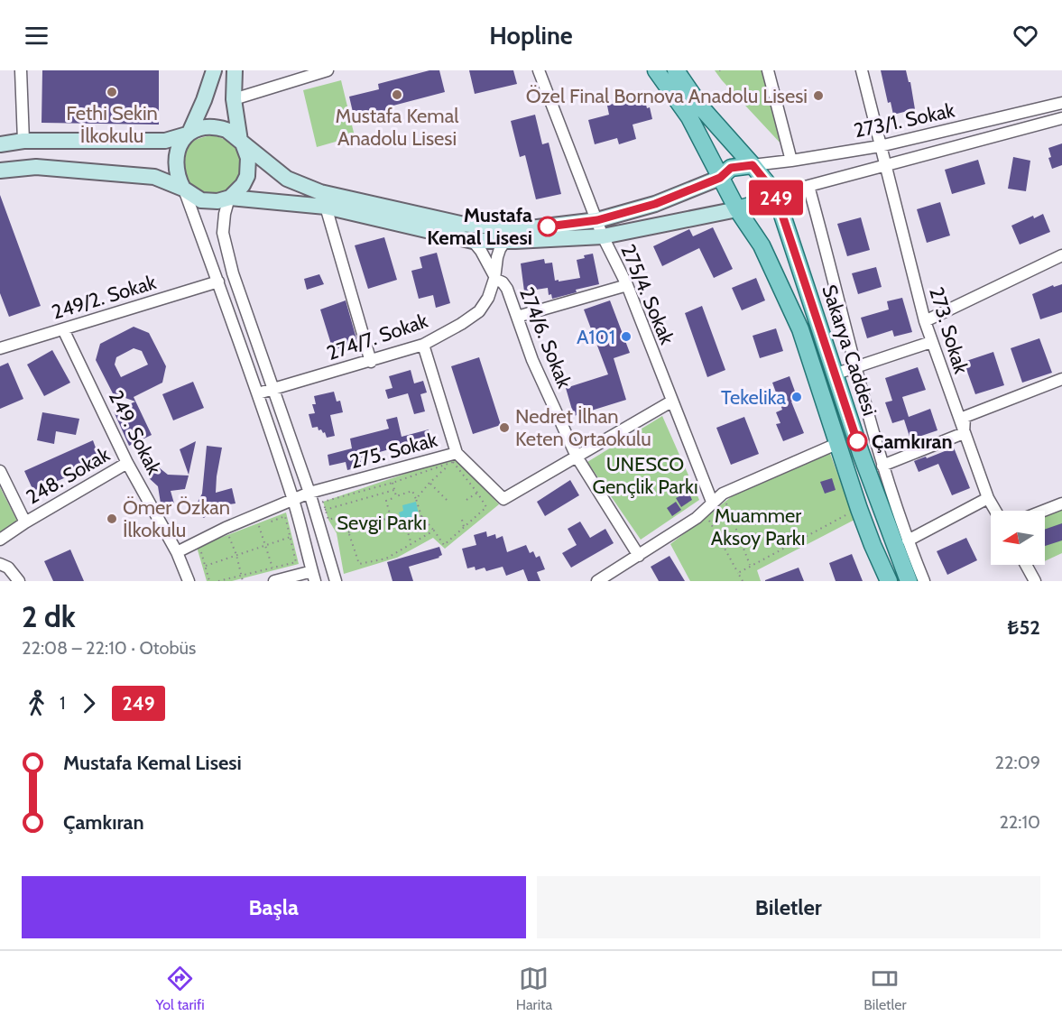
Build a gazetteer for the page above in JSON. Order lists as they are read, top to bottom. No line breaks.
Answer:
{"streets":{"main road":["Sakarya Caddesi"],"street":["273/1. Sokak","275/4. Sokak","249/2. Sokak","273. Sokak","274/7. Sokak","274/6. Sokak","249. Sokak","275. Sokak","248. Sokak"]},"crossings":[["273/1. Sokak","273. Sokak"],["273/1. Sokak","Sakarya Caddesi"],["249/2. Sokak","249. Sokak"],["274/7. Sokak","274/6. Sokak"],["274/7. Sokak","275. Sokak"],["249. Sokak","275. Sokak"],["249. Sokak","248. Sokak"]],"parks":["UNESCO Gençlik Parkı","Muammer Aksoy Parkı","Sevgi Parkı"],"places":["Fethi Sekin İlkokulu","Mustafa Kemal Anadolu Lisesi","Özel Final Bornova Anadolu Lisesi","Mustafa Kemal Lisesi","A101","Tekelika","Nedret İlhan Keten Ortaokulu","Çamkıran","Ömer Özkan İlkokulu"],"lines":["bus line 249"],"north":"left","page":{"header":"Hopline","on_map":"249","heading":["2 dk","22:08 – 22:10 · Otobüs","₺52"],"legs":["1","249"],"list":[{"name":"Mustafa Kemal Lisesi","value":"22:09"},{"name":"Çamkıran","value":"22:10"}],"buttons":["Başla","Biletler"],"tabs":["Yol tarifi","Harita","Biletler"]}}
